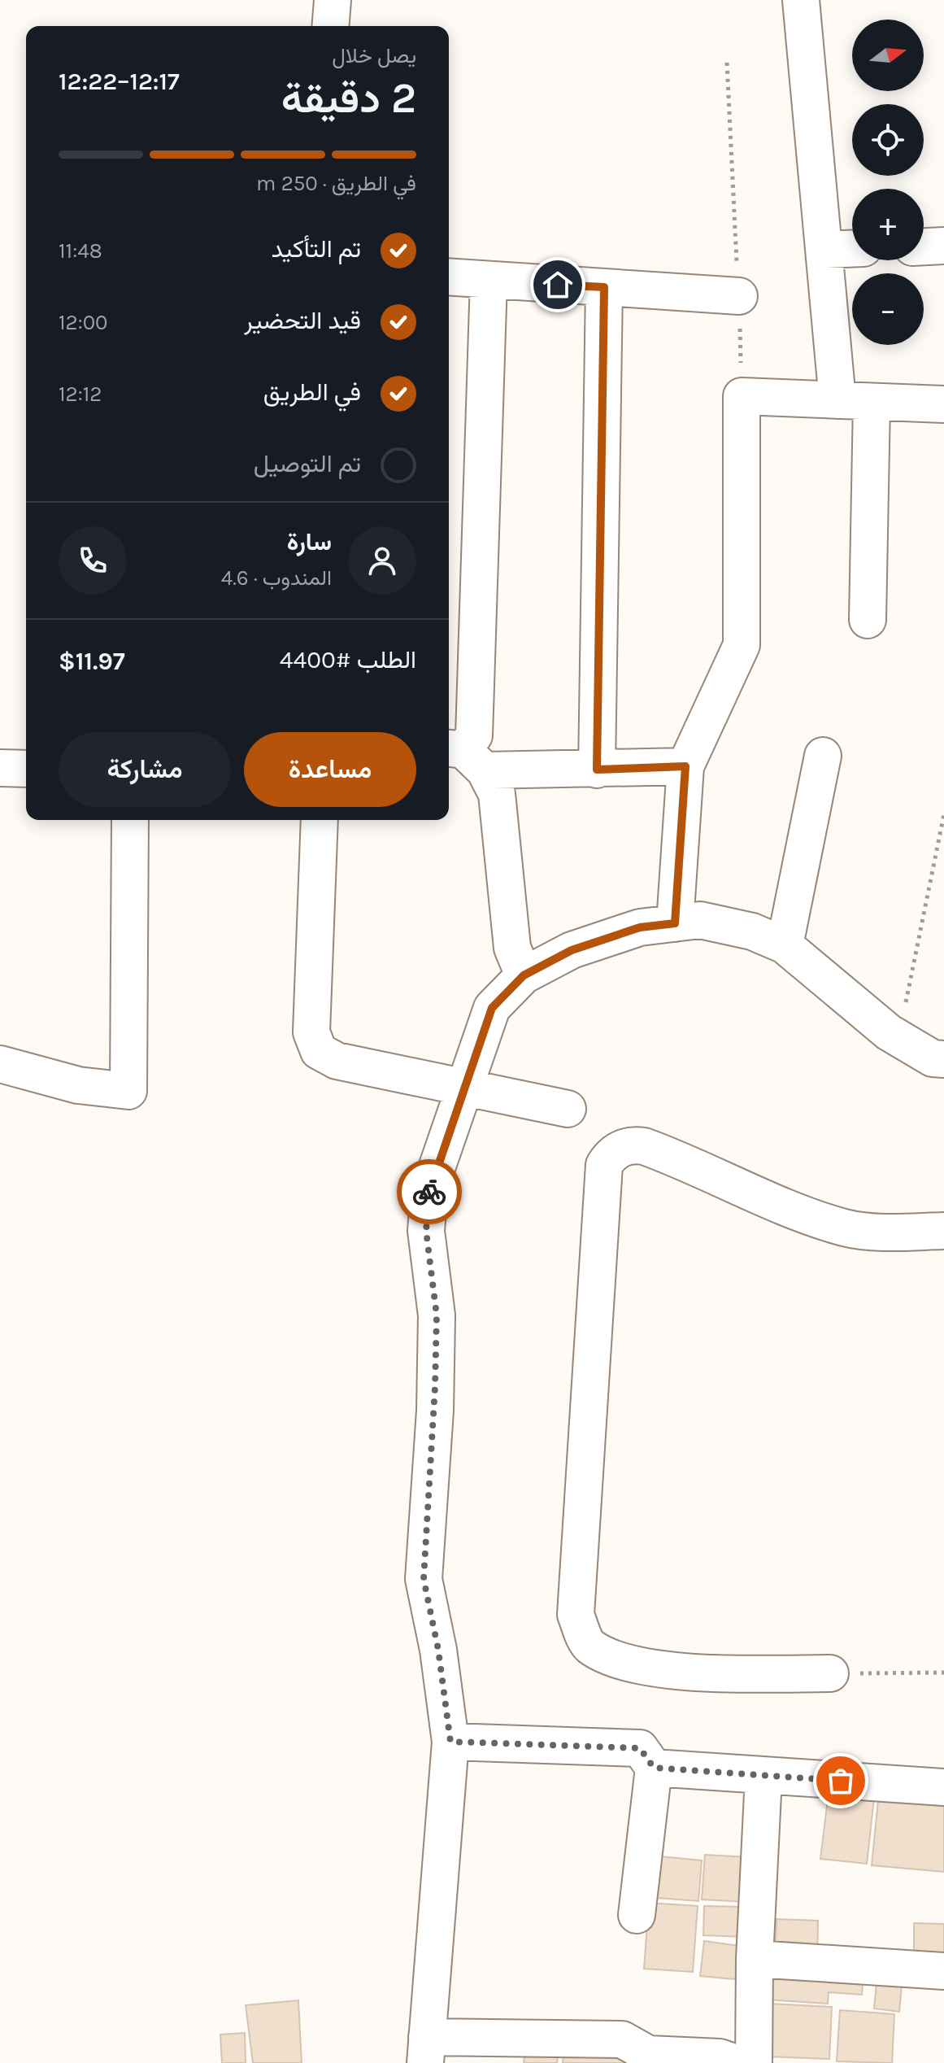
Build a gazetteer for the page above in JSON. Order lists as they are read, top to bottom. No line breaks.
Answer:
{"north":"right","page":{"map_buttons":["+","−"],"heading":["2 دقيقة","يصل خلال","12:17–12:22"],"panel":["سارة","المندوب · 4.6","الطلب #4400","$11.97"],"bar":"في الطريق · 250 m","list":[["تم التأكيد","11:48"],["قيد التحضير","12:00"],["في الطريق","12:12"],"تم التوصيل"],"buttons":["مساعدة","مشاركة"]}}
